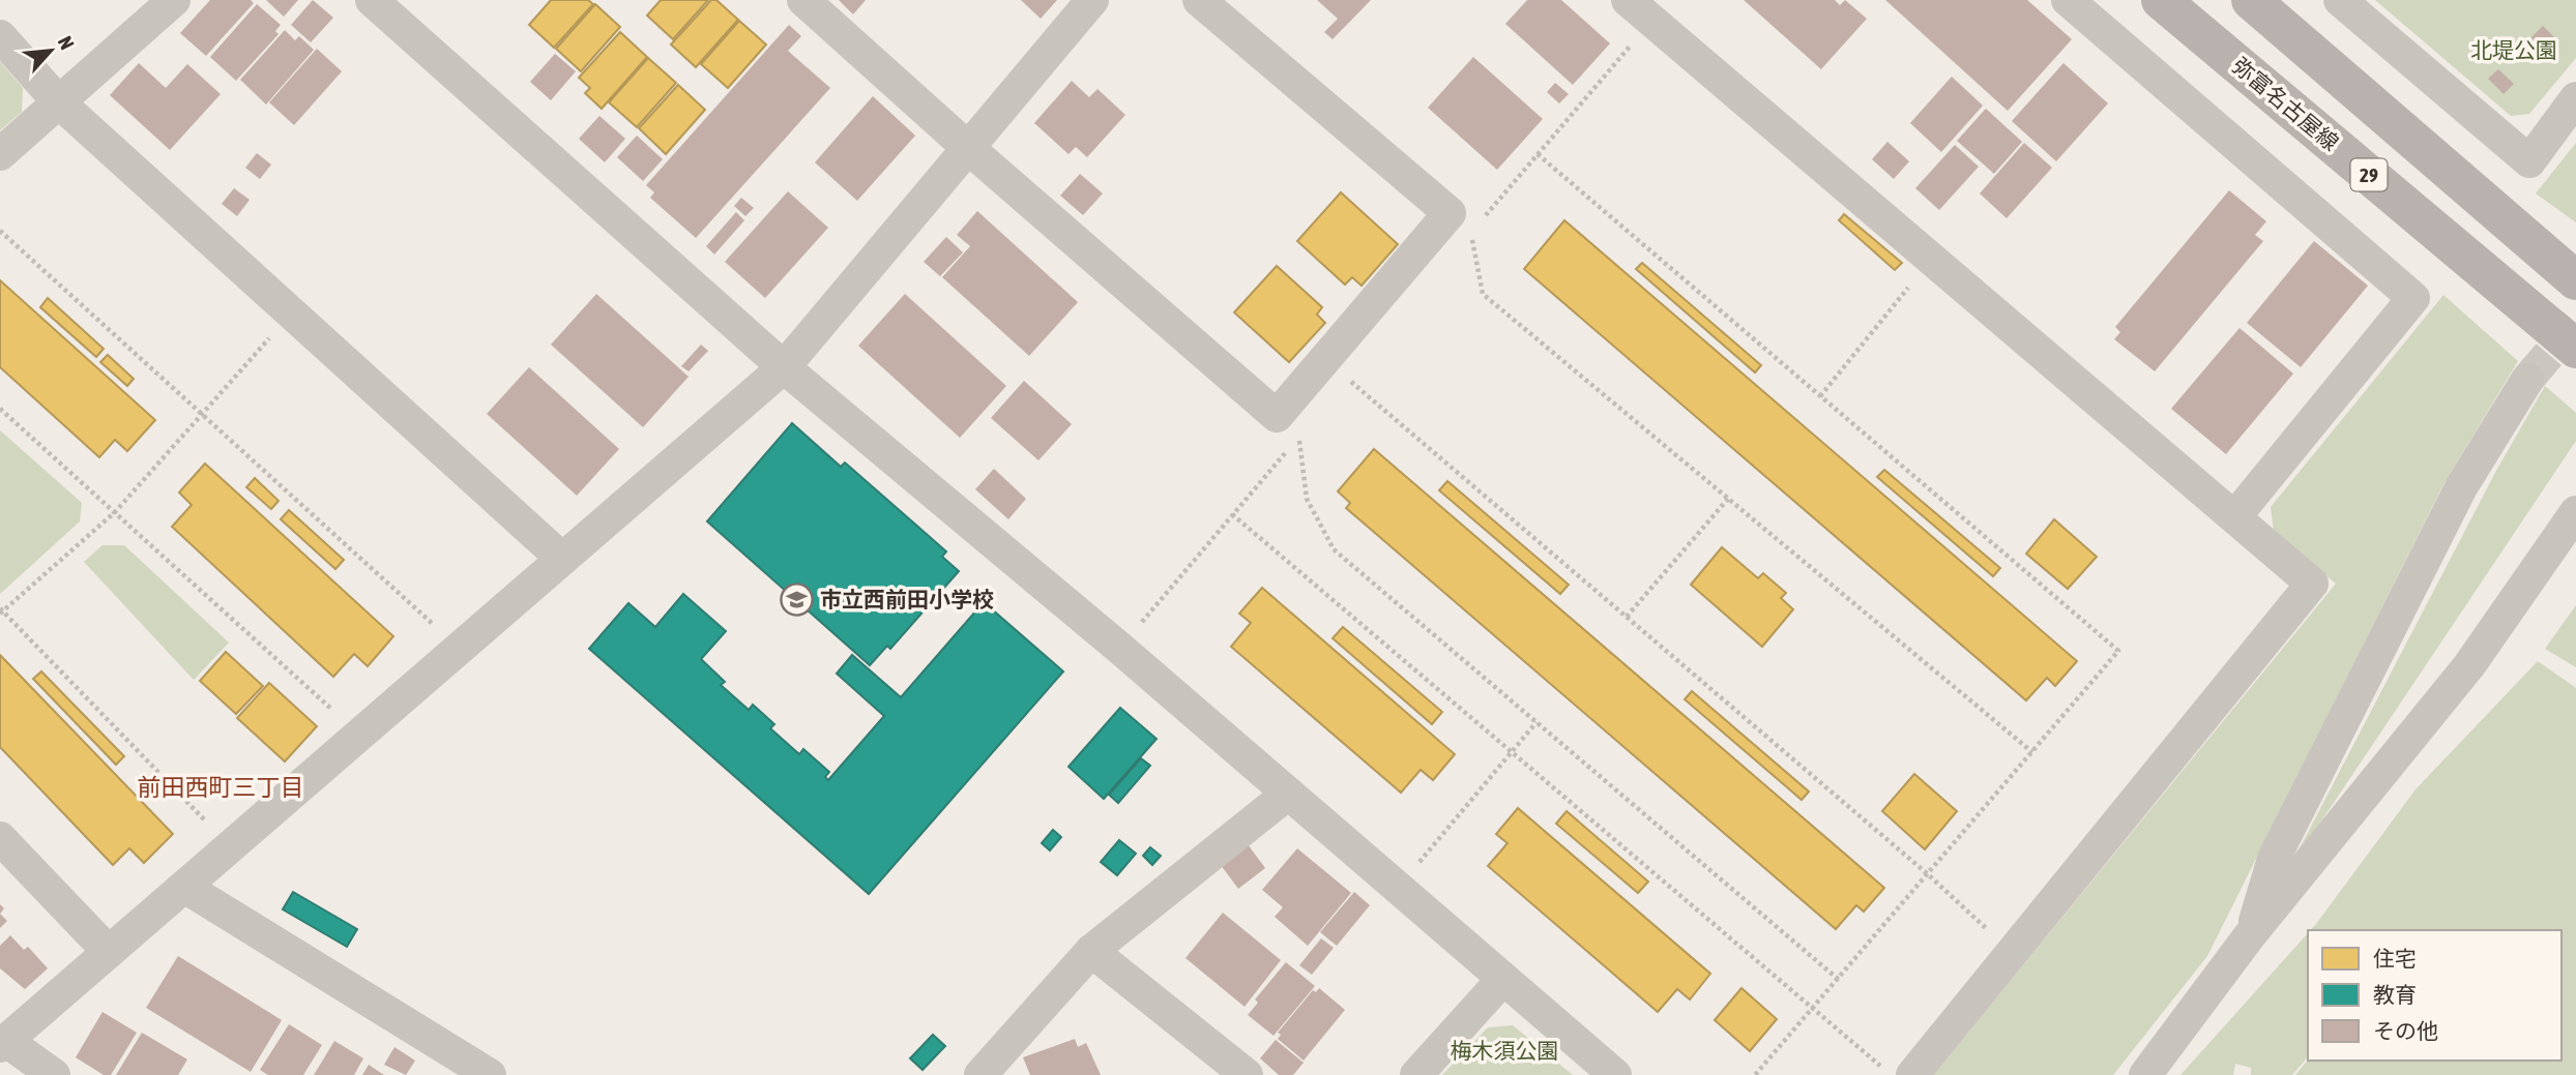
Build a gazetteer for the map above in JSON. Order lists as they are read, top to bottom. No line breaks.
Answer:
{"streets":{"main road":["弥富名古屋線","29"]},"districts":["前田西町三丁目"],"parks":["北堤公園","梅木須公園"],"places":{"school or university":["市立西前田小学校"]},"legend":["住宅","教育","その他"],"north":"top right"}
